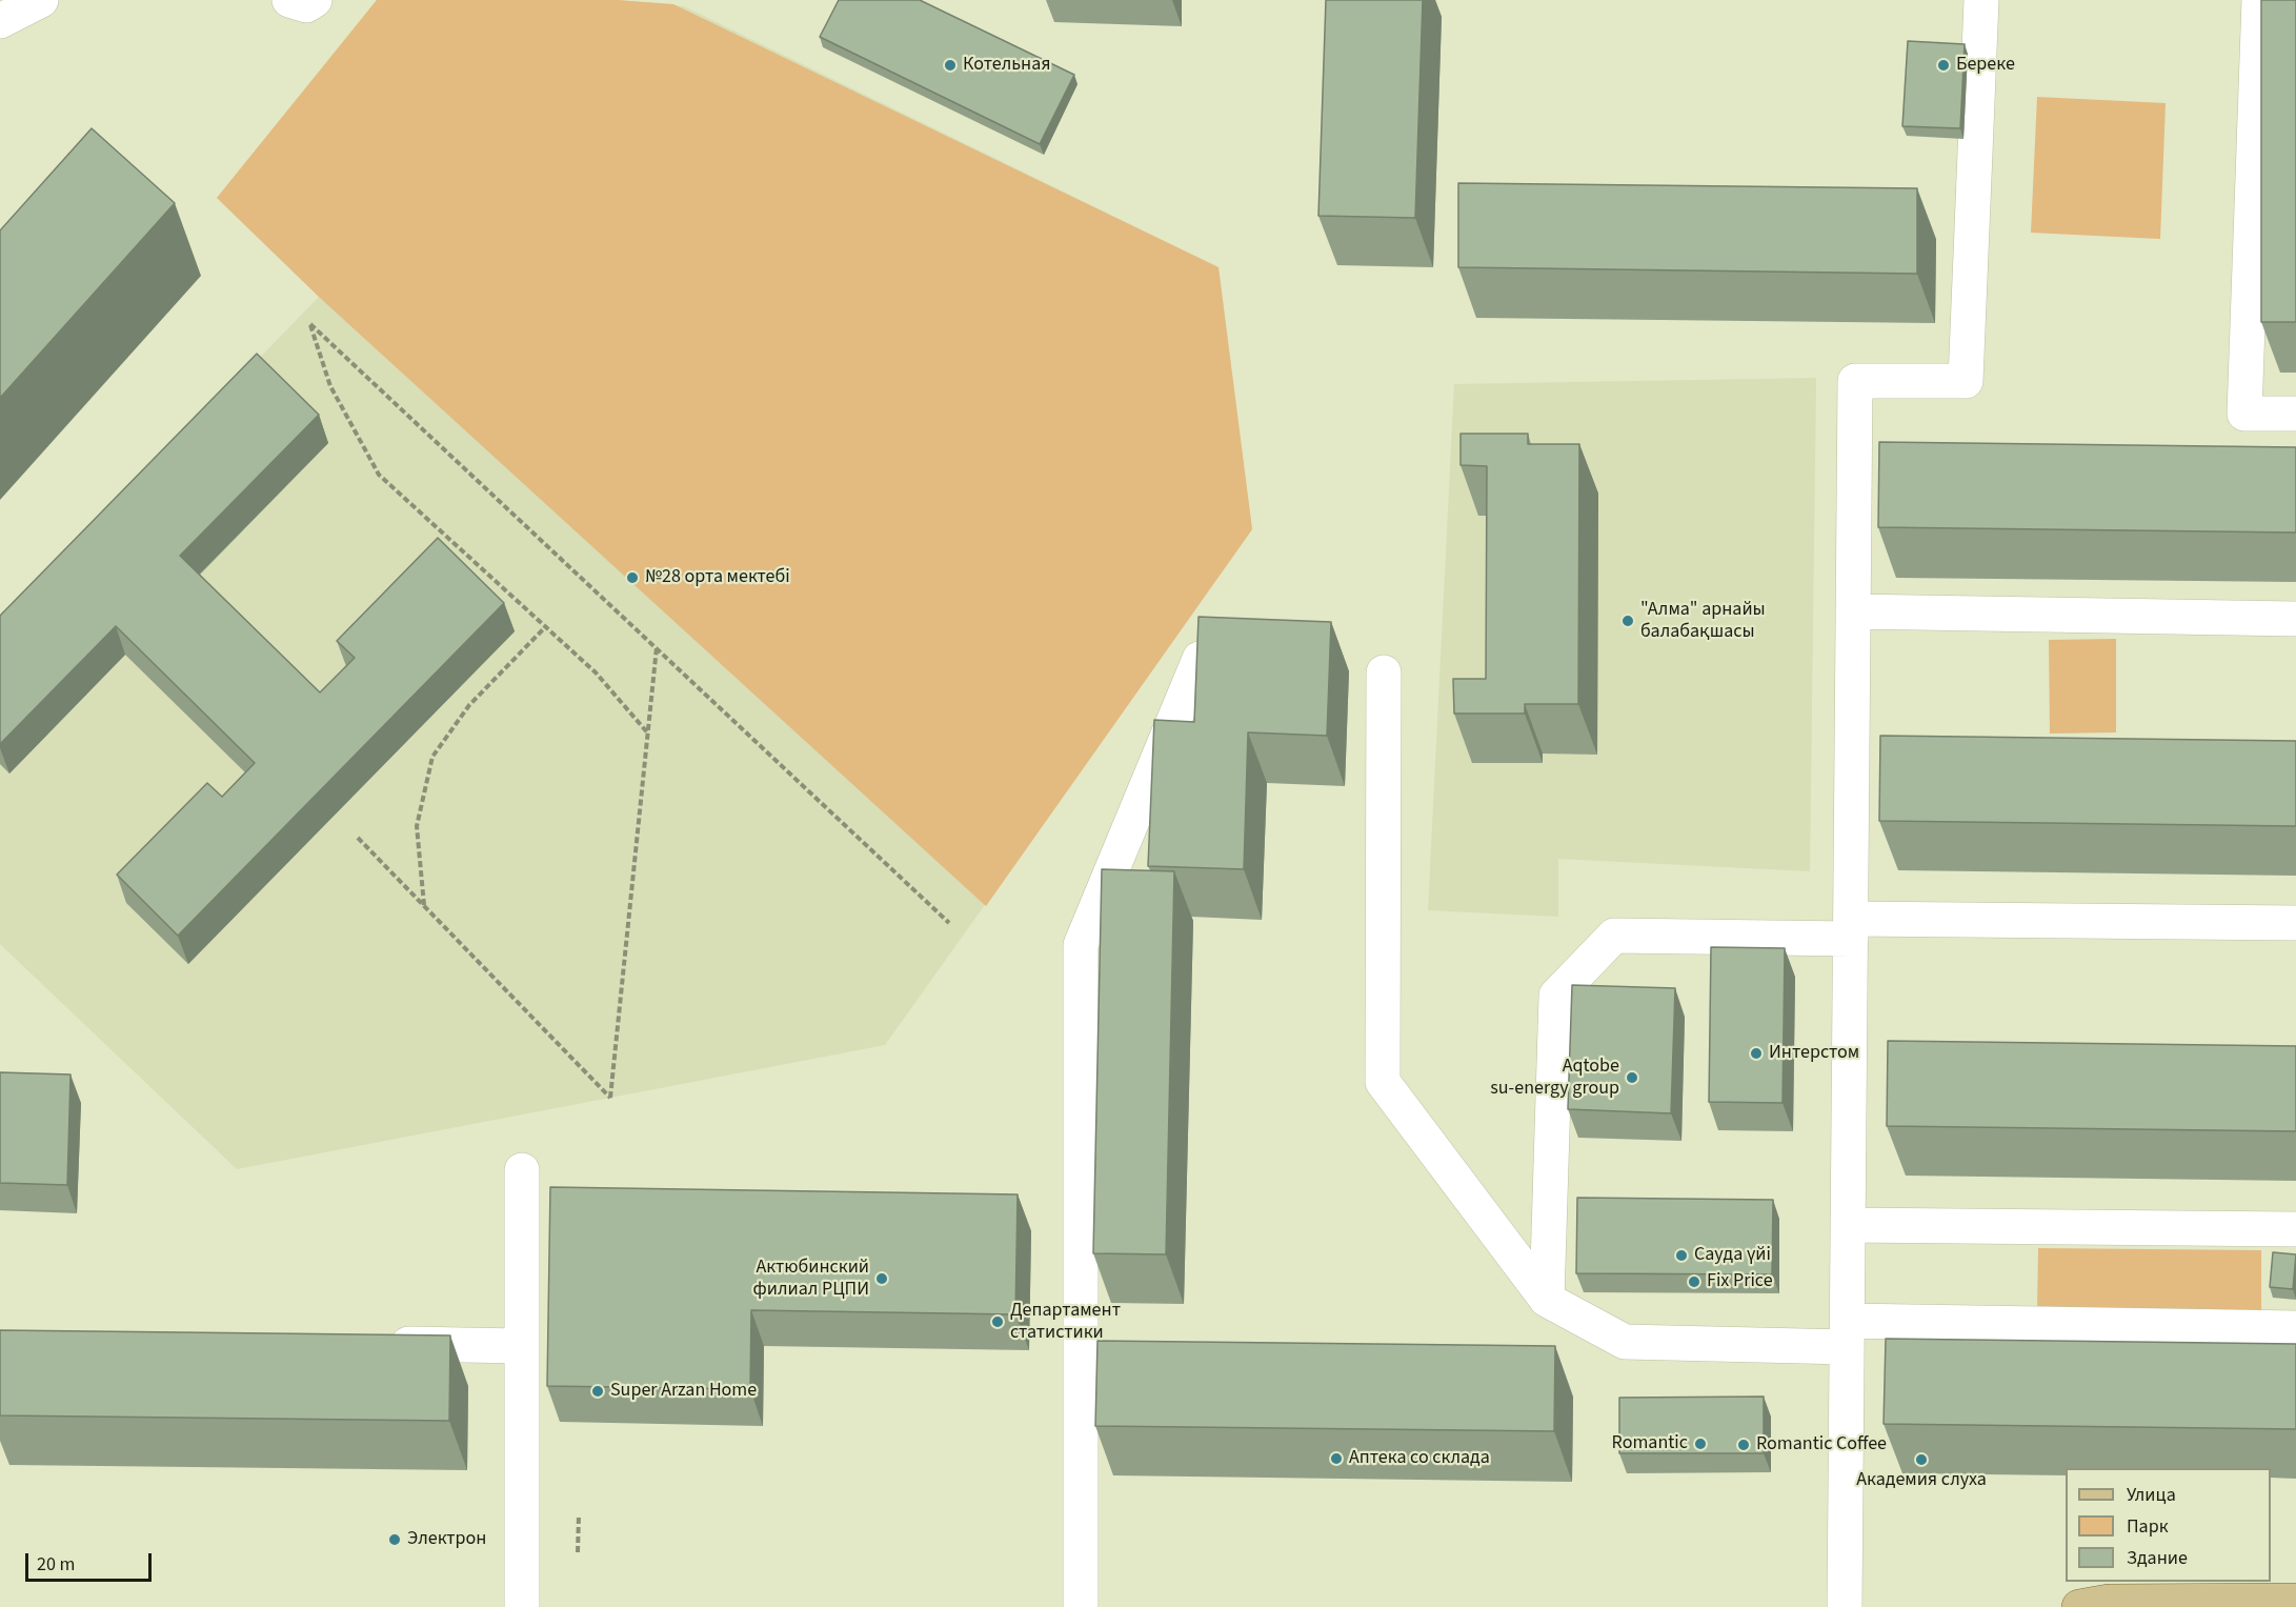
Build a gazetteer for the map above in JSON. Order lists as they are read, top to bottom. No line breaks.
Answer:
{"places":["Котельная","Береке","№28 орта мектебі","\"Алма\" арнайы балабақшасы","Интерстом","Aqtobe su-energy group","Сауда үйі","Актюбинский филиал РЦПИ","Fix Price","Департамент статистики","Super Arzan Home","Romantic","Romantic Coffee","Аптека со склада","Академия слуха","Электрон"],"legend":["Улица","Парк","Здание"],"scale_bar":"20 m"}
